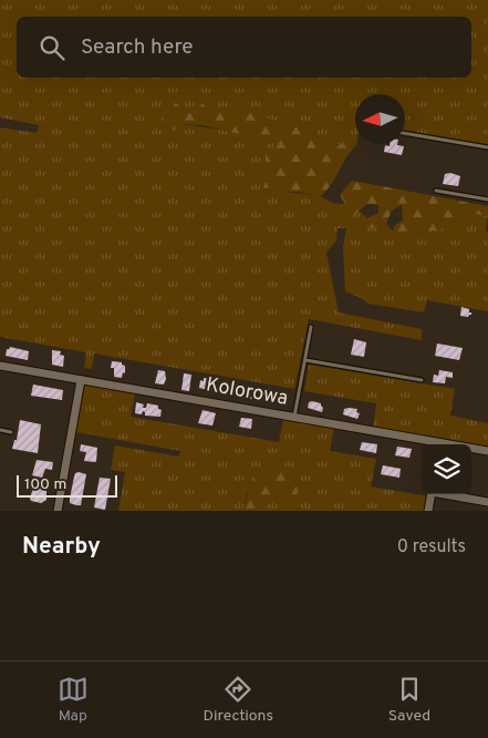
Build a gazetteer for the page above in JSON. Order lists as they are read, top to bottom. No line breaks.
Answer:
{"streets":{"street":["Kolorowa"]},"scale_bar":"100 m","north":"left","page":{"search":"Search here","scale":"100 m","heading":["Nearby","0 results"],"nav":["Map","Directions","Saved"]}}
